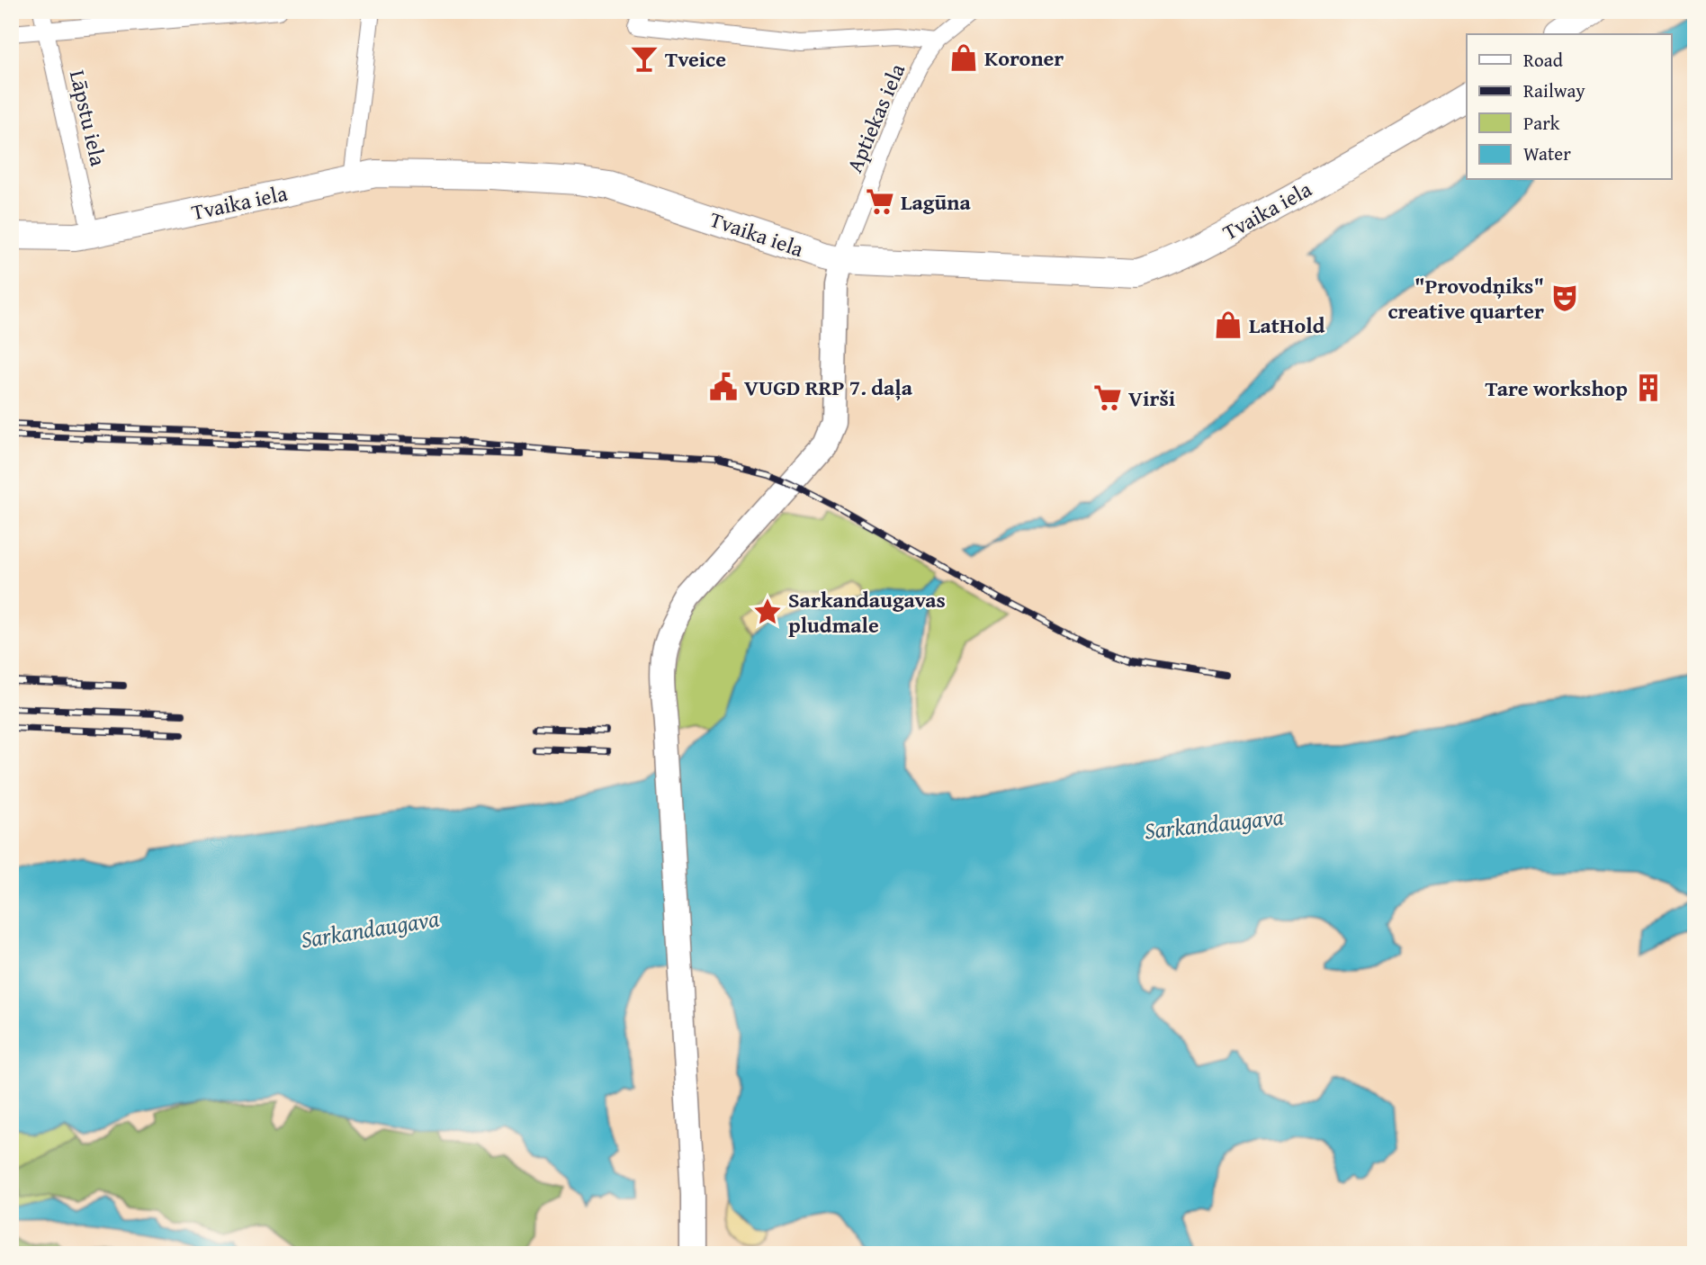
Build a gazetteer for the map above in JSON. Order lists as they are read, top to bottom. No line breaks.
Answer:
{"streets":{"main road":["Tvaika iela"],"street":["Lāpstu iela","Aptiekas iela"]},"crossings":[["Lāpstu iela","Tvaika iela"],["Aptiekas iela","Tvaika iela"]],"water":["Sarkandaugava"],"places":{"shop":["Koroner","LatHold"],"bar":["Tveice"],"supermarket":["Lagūna","Virši"],"theatre":["\"Provodņiks\" creative quarter"],"public building":["VUGD RRP 7. daļa"],"building":["Tare workshop"],"place":["Sarkandaugavas pludmale"]},"legend":["Road","Railway","Park","Water"]}
